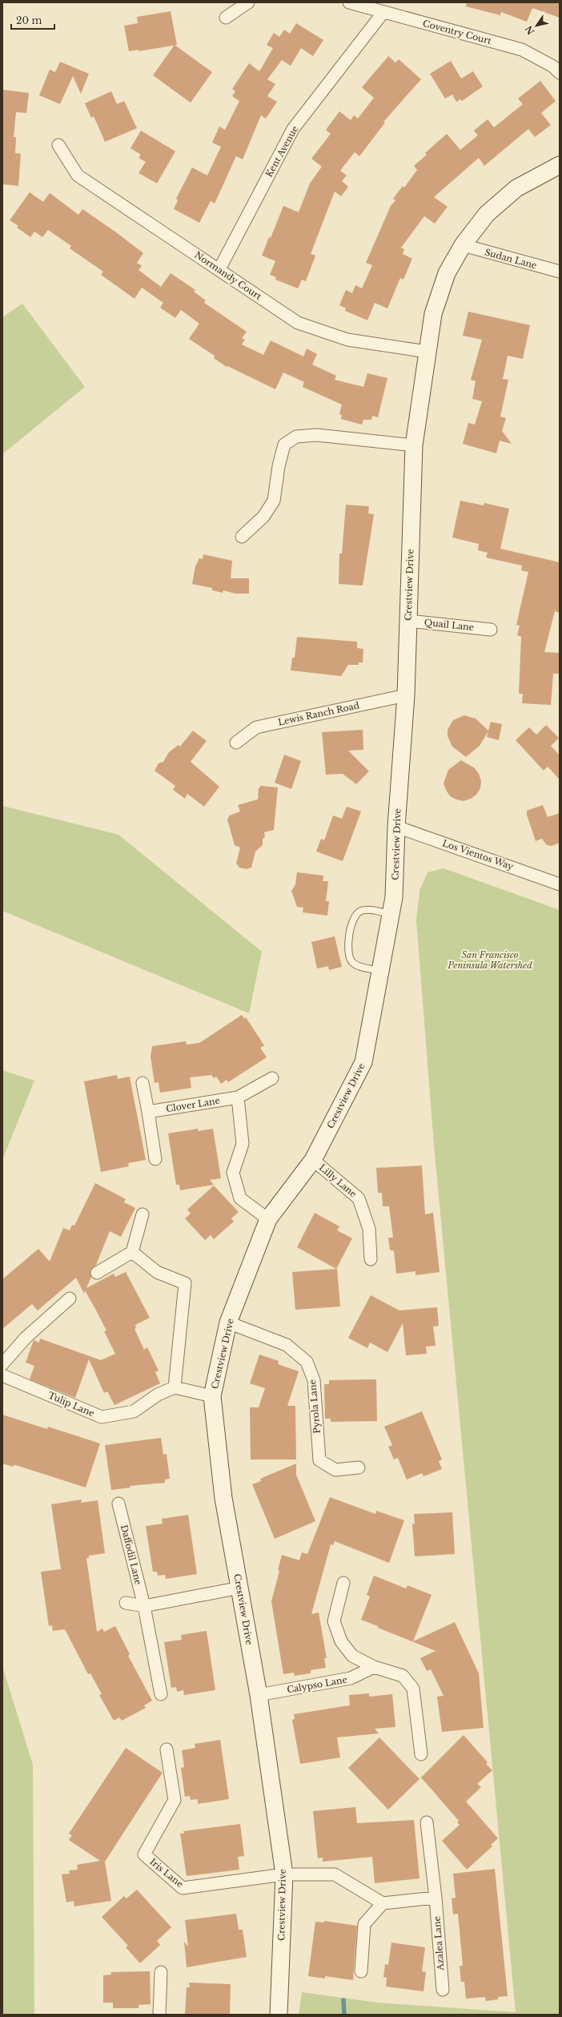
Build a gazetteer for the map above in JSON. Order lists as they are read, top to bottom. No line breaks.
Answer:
{"streets":{"street":["Coventry Court","Kent Avenue","Sudan Lane","Normandy Court","Crestview Drive","Quail Lane","Lewis Ranch Road","Los Vientos Way","Clover Lane","Lilly Lane","Tulip Lane","Pyrola Lane","Daffodil Lane","Calypso Lane","Iris Lane","Azalea Lane"]},"crossings":[["Coventry Court","Kent Avenue"],["Kent Avenue","Normandy Court"],["Sudan Lane","Crestview Drive"],["Normandy Court","Crestview Drive"],["Crestview Drive","Quail Lane"],["Crestview Drive","Lewis Ranch Road"],["Crestview Drive","Los Vientos Way"],["Crestview Drive","Lilly Lane"],["Crestview Drive","Pyrola Lane"],["Crestview Drive","Calypso Lane"],["Crestview Drive","Iris Lane"]],"parks":["San Francisco Peninsula Watershed"],"scale_bar":"20 m","north":"bottom left"}
